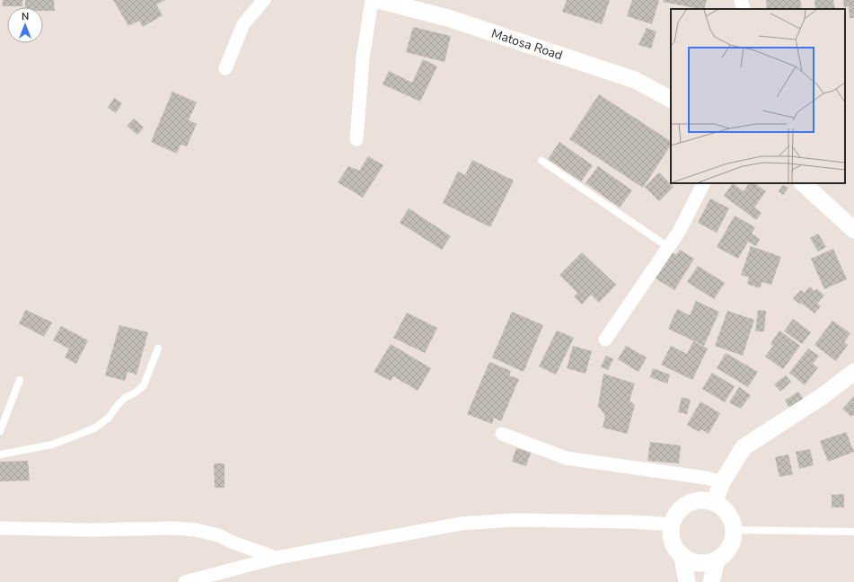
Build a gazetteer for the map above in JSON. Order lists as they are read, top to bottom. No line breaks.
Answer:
{"streets":{"street":["Matosa Road"]},"north":"top"}
